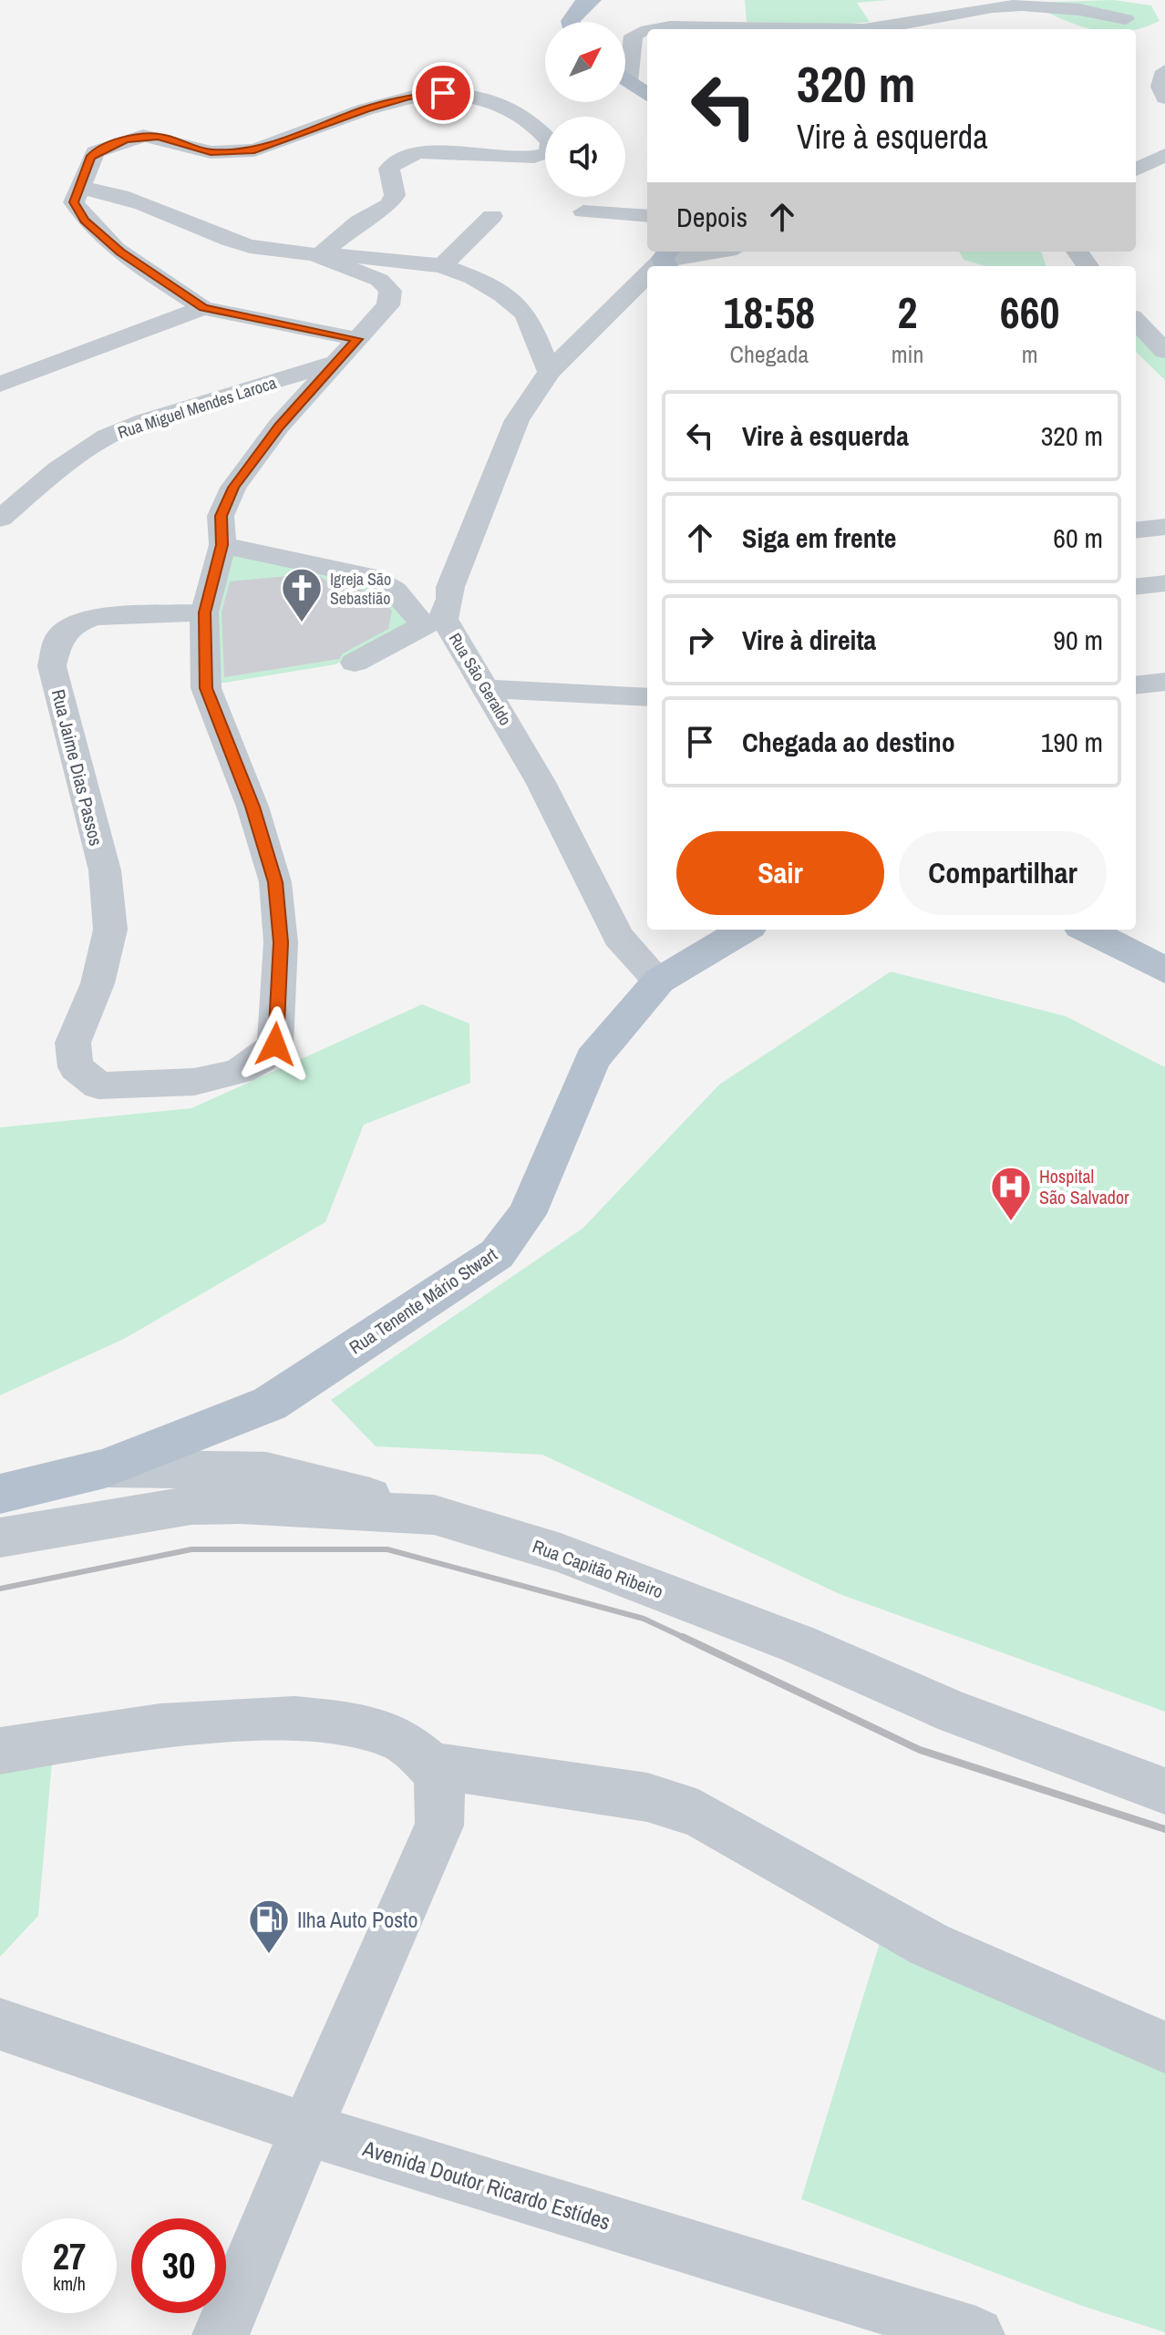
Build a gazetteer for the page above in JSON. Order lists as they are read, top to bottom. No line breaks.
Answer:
{"streets":{"main road":["Rua Tenente Mário Stwart"],"street":["Rua Miguel Mendes Laroca","Rua São Geraldo","Rua Jaime Dias Passos","Rua Capitão Ribeiro","Avenida Doutor Ricardo Estídes"]},"crossings":[["Rua São Geraldo","Rua Tenente Mário Stwart"]],"places":{"church":["Igreja São Sebastião"],"hospital":["Hospital São Salvador"],"fuel station":["Ilha Auto Posto"]},"north":"top right","page":{"turn":["320 m","Vire à esquerda"],"then":"Depois","eta":["18:58","Chegada","2","min","660","m"],"list":[{"name":"Vire à esquerda","value":"320 m"},{"name":"Siga em frente","value":"60 m"},{"name":"Vire à direita","value":"90 m"},{"name":"Chegada ao destino","value":"190 m"}],"buttons":["Sair","Compartilhar"],"speed":"27 km/h","limit":"30"}}
